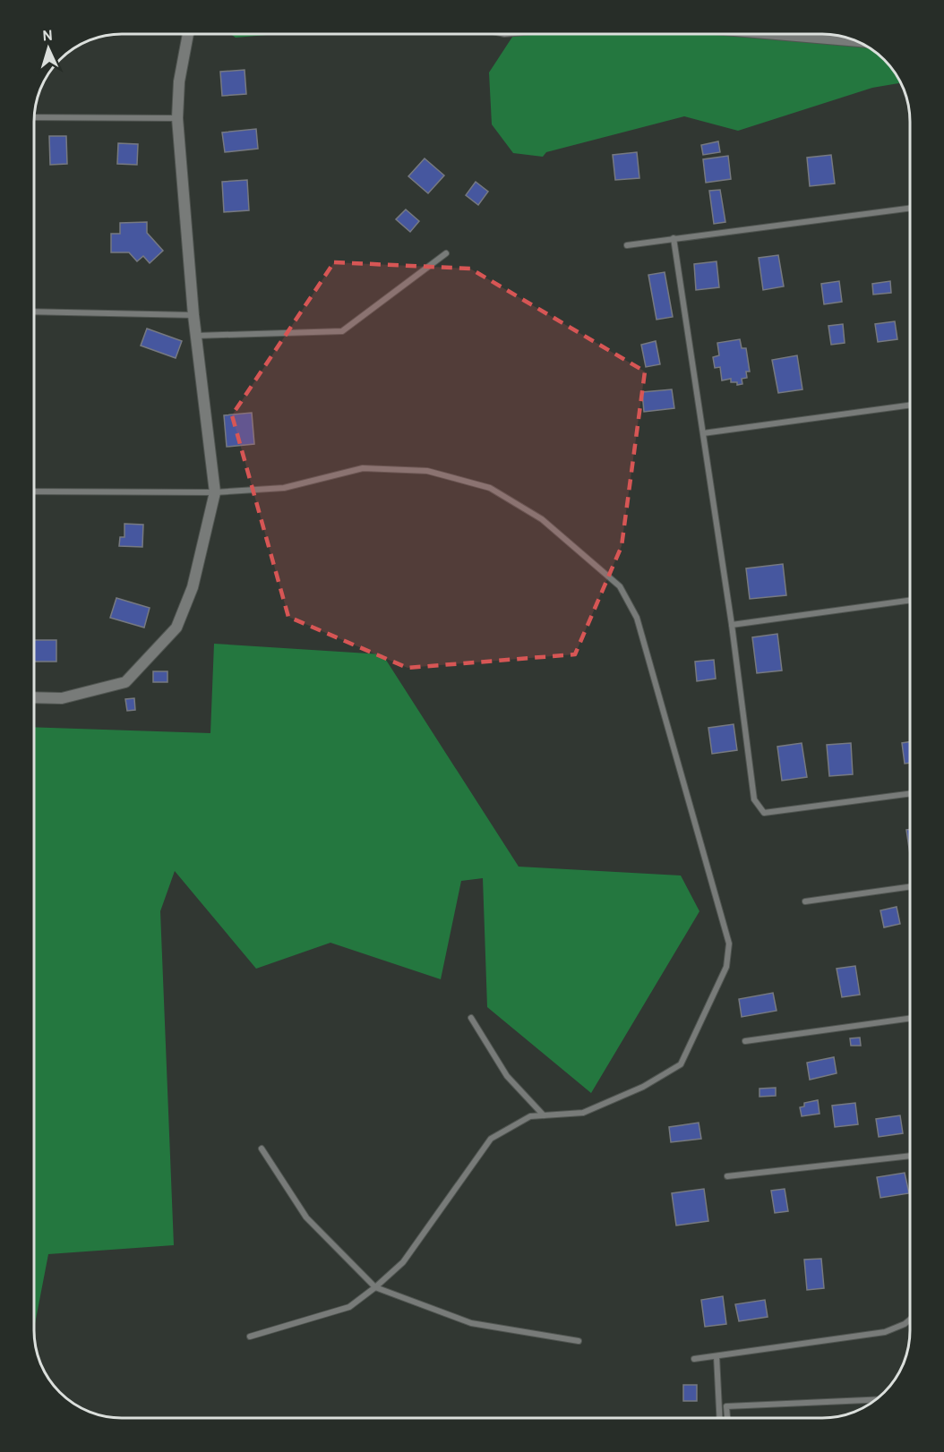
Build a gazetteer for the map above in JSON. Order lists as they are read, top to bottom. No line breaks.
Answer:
{"north":"top"}
